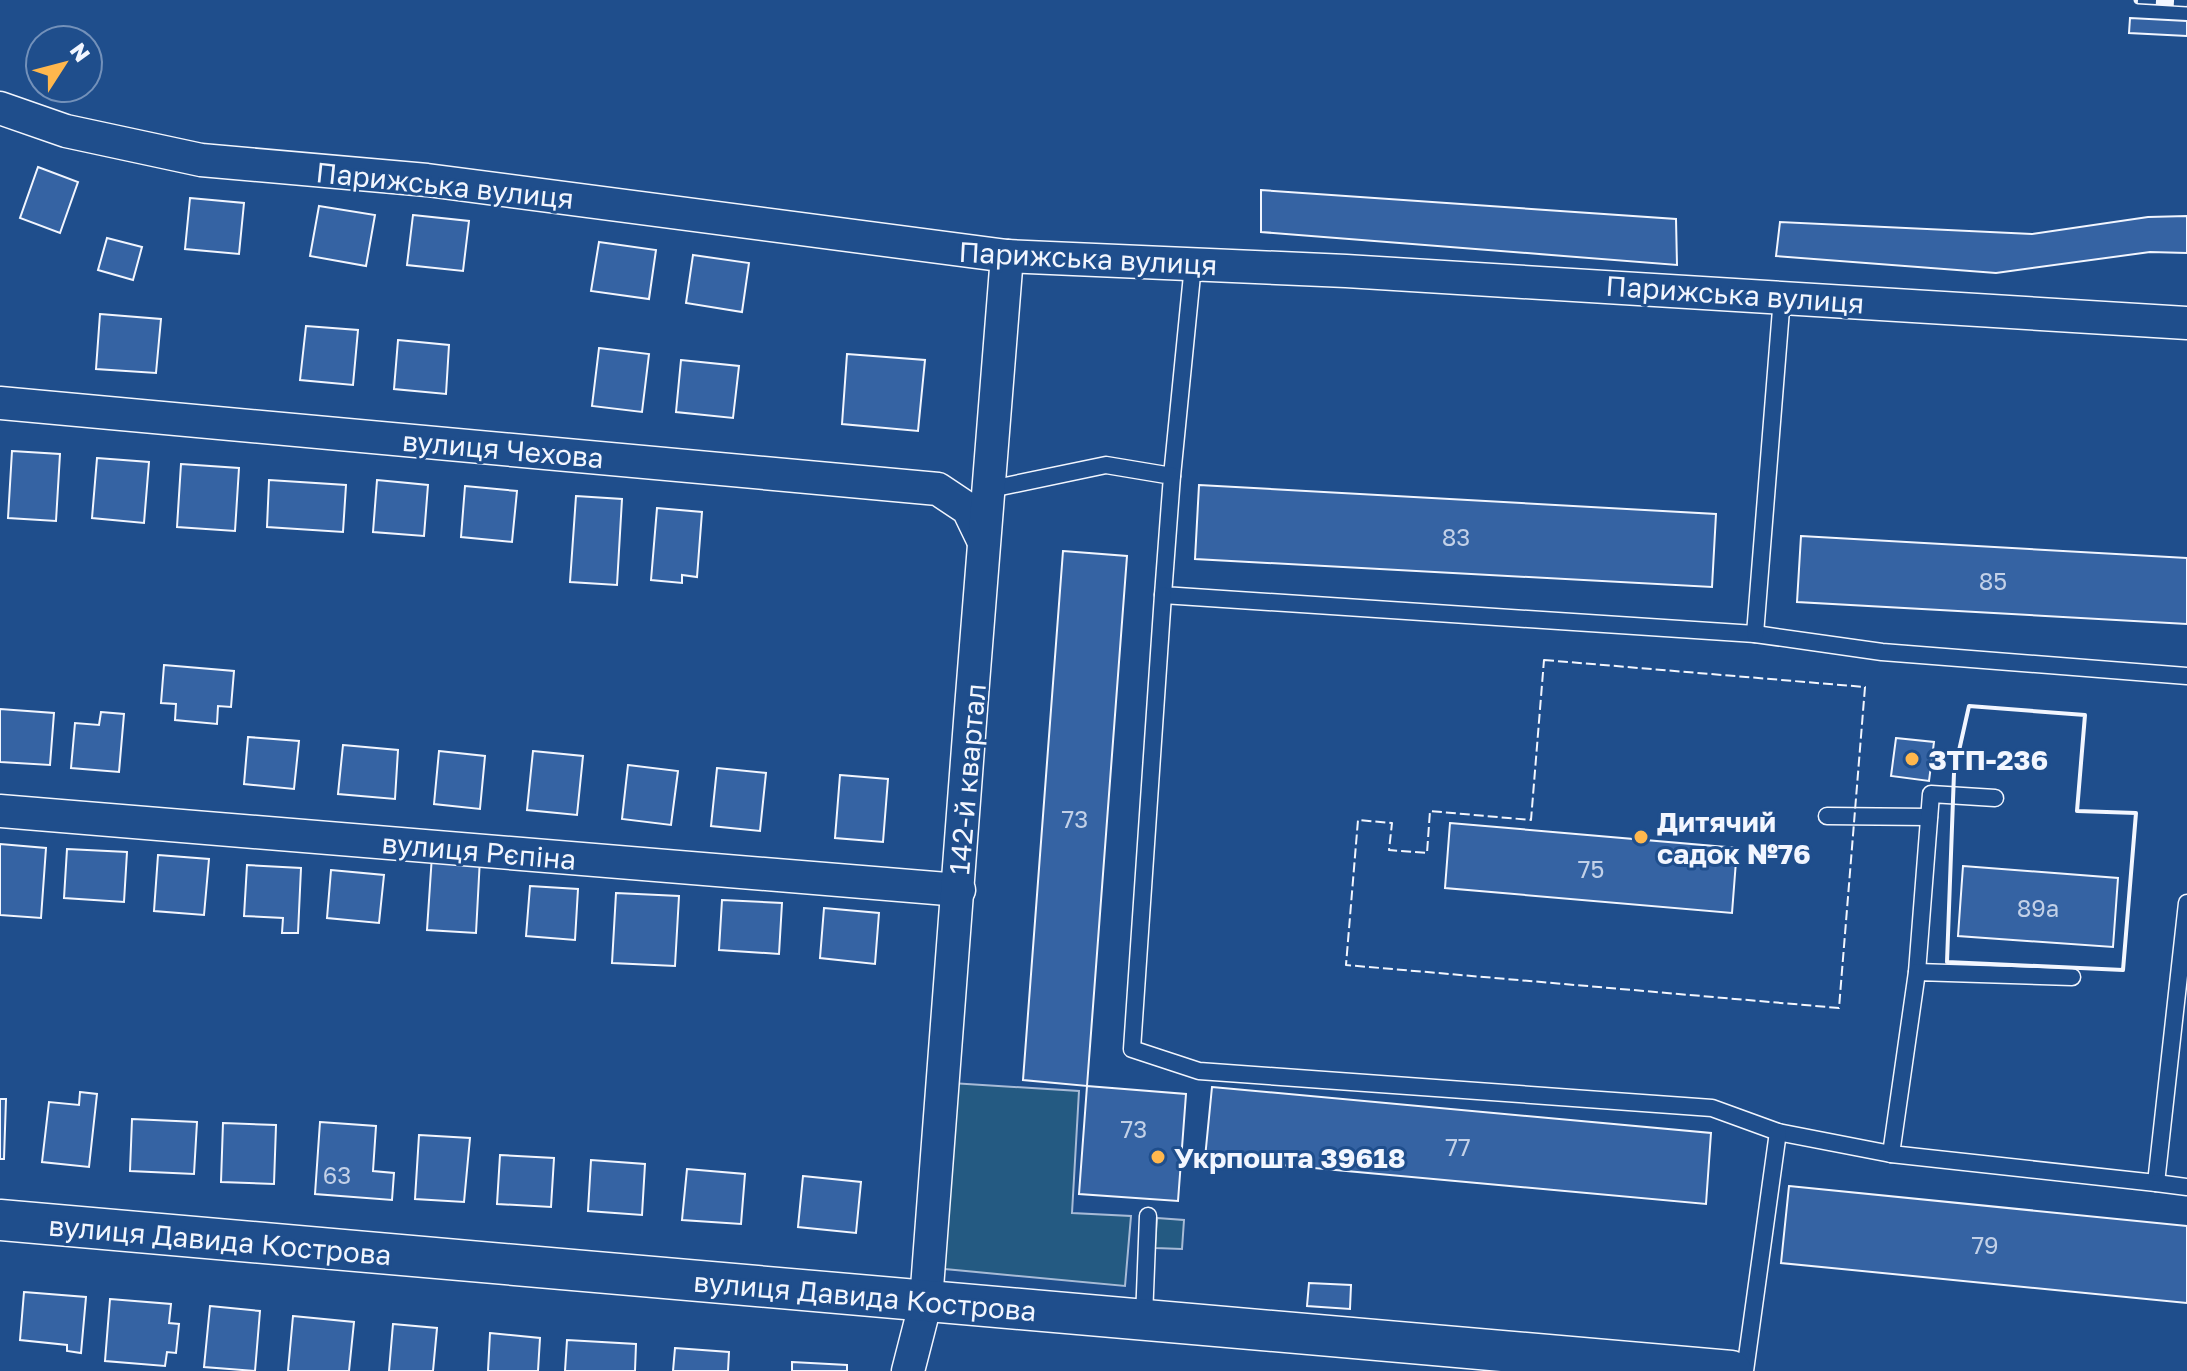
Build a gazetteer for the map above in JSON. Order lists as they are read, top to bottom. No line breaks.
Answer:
{"streets":{"street":["Парижська вулиця","вулиця Чехова","142-й квартал","вулиця Рєпіна","вулиця Давида Кострова"]},"crossings":[["Парижська вулиця","142-й квартал"],["вулиця Чехова","142-й квартал"],["142-й квартал","вулиця Рєпіна"],["142-й квартал","вулиця Давида Кострова"]],"places":["ЗТП-236","Дитячий садок №76","Укрпошта 39618"],"house_numbers":["83","85","73","75","89а","73","77","63","79"],"north":"top right"}
